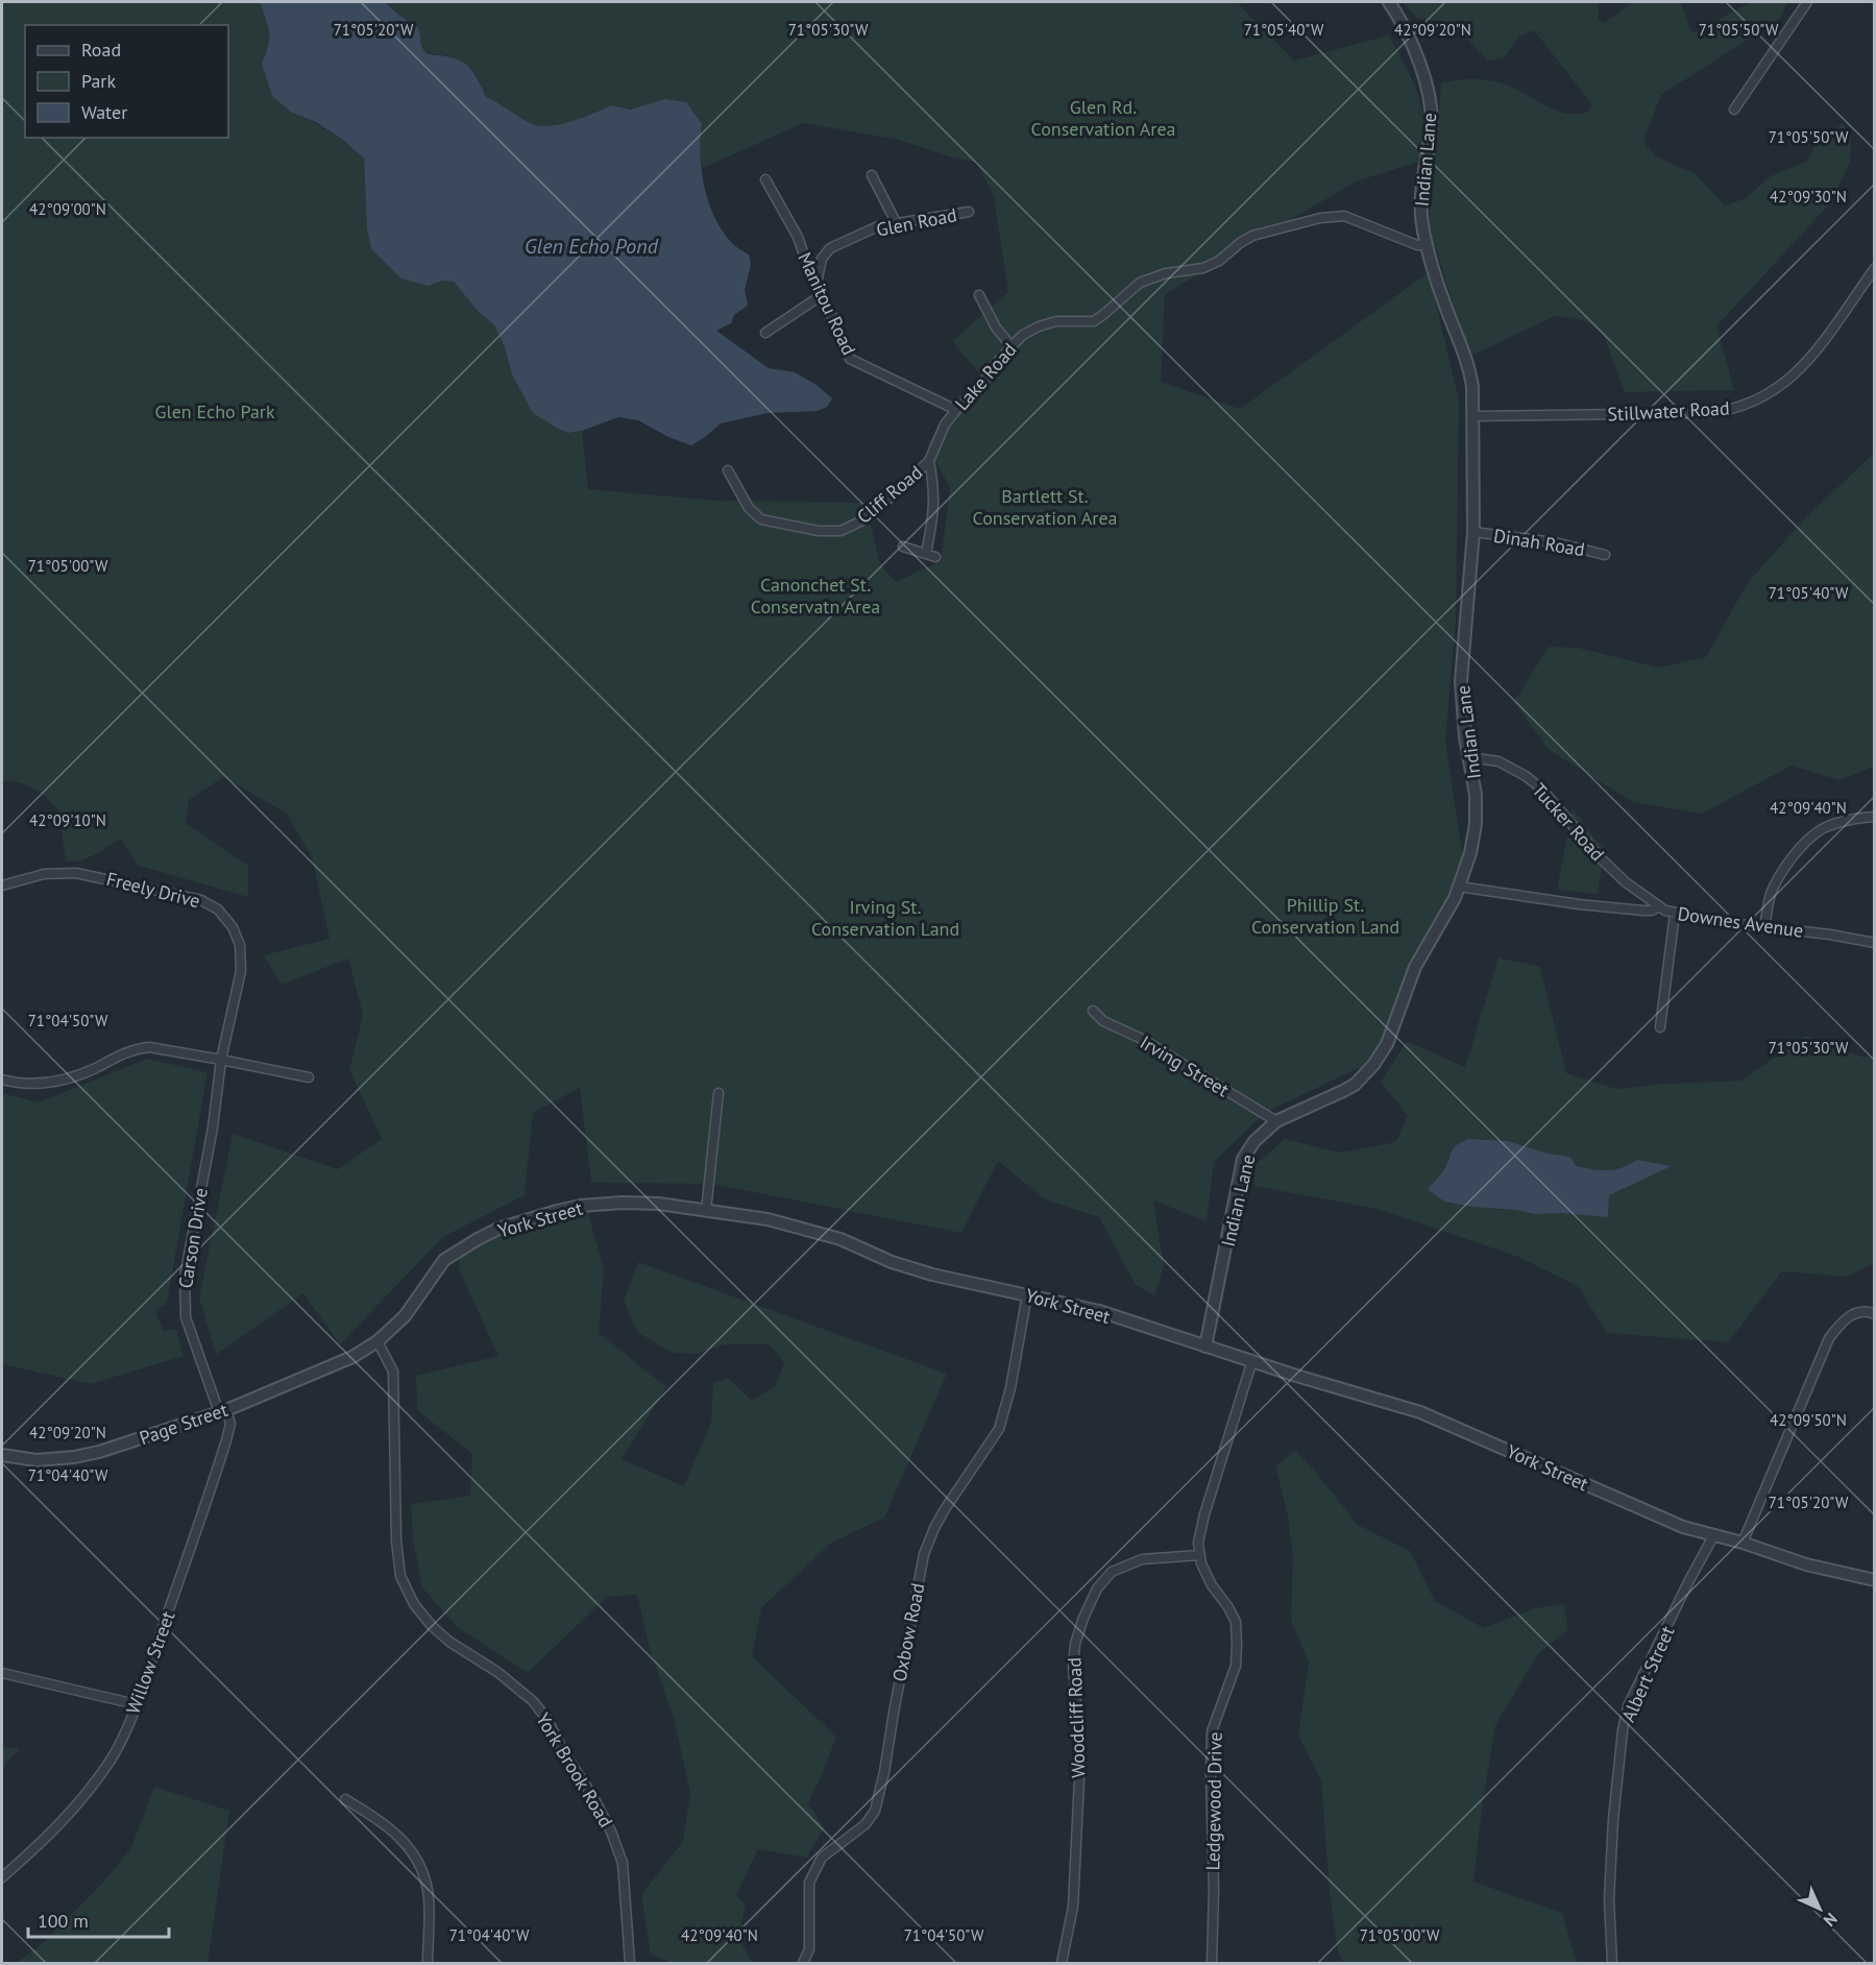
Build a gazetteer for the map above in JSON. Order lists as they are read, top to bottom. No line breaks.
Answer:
{"streets":{"street":["Indian Lane","Glen Road","Manitou Road","Lake Road","Stillwater Road","Cliff Road","Dinah Road","Tucker Road","Freely Drive","Downes Avenue","Irving Street","York Street","Carson Drive","Page Street","Oxbow Road","Willow Street","Albert Street","Woodcliff Road","York Brook Road","Ledgewood Drive"]},"crossings":[["Indian Lane","Lake Road"],["Indian Lane","Stillwater Road"],["Indian Lane","Dinah Road"],["Indian Lane","Tucker Road"],["Indian Lane","Downes Avenue"],["Indian Lane","Irving Street"],["Indian Lane","York Street"],["Glen Road","Manitou Road"],["Manitou Road","Lake Road"],["Lake Road","Cliff Road"],["Tucker Road","Downes Avenue"],["Freely Drive","Carson Drive"],["York Street","Page Street"],["York Street","Oxbow Road"],["York Street","Albert Street"],["York Street","York Brook Road"],["York Street","Ledgewood Drive"],["Carson Drive","Page Street"],["Carson Drive","Willow Street"],["Page Street","Willow Street"],["Woodcliff Road","Ledgewood Drive"]],"water":["Glen Echo Pond"],"parks":["Glen Rd. Conservation Area","Glen Echo Park","Bartlett St. Conservation Area","Canonchet St. Conservatn Area","Phillip St. Conservation Land","Irving St. Conservation Land"],"legend":["Road","Park","Water"],"scale_bar":"100 m","north":"bottom right","coordinates":["71°05'50\"W","71°05'20\"W","71°05'30\"W","71°05'40\"W","42°09'20\"N","42°09'30\"N","42°09'00\"N","71°05'00\"W","42°09'40\"N","42°09'10\"N","71°04'50\"W","42°09'50\"N","71°04'40\"W"]}
